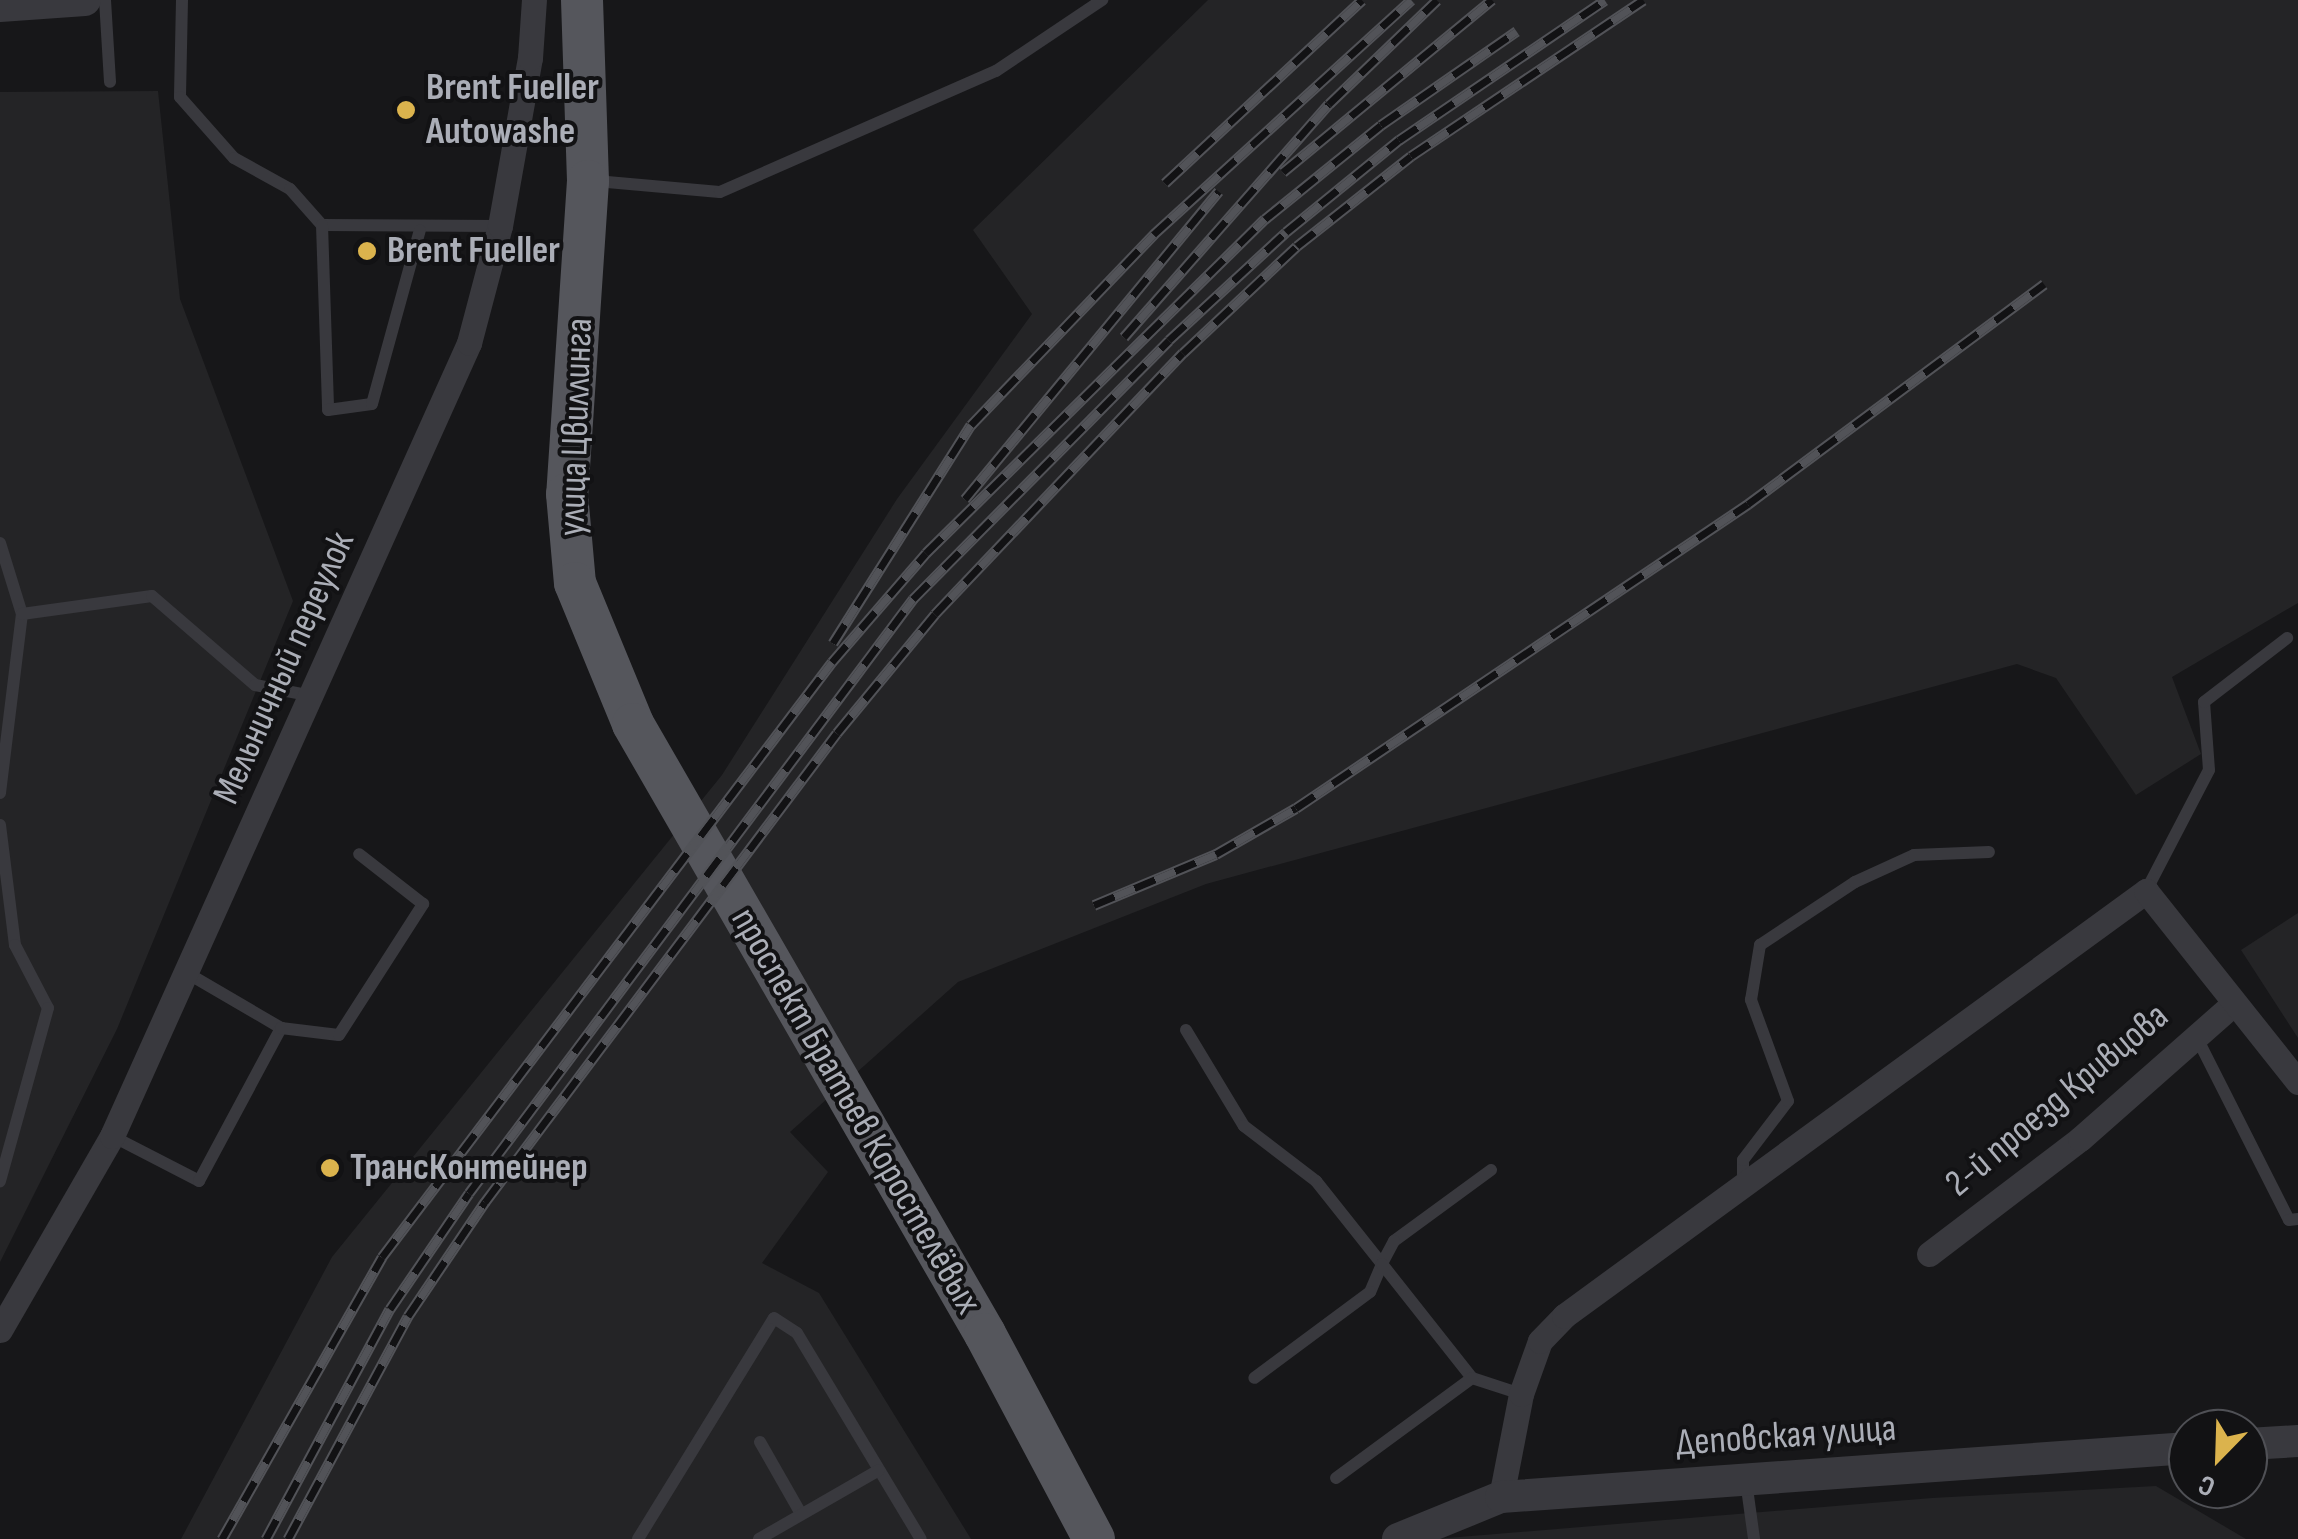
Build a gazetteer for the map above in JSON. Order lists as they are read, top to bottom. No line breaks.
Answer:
{"streets":{"main road":["улица Цвиллинга","проспект Братьев Коростелёвых"],"street":["Мельничный переулок","2-й проезд Кривцова","Деповская улица"]},"crossings":[["улица Цвиллинга","проспект Братьев Коростелёвых"]],"places":["Brent Fueller Autowashe","Brent Fueller","ТрансКонтейнер"],"north":"bottom left"}
